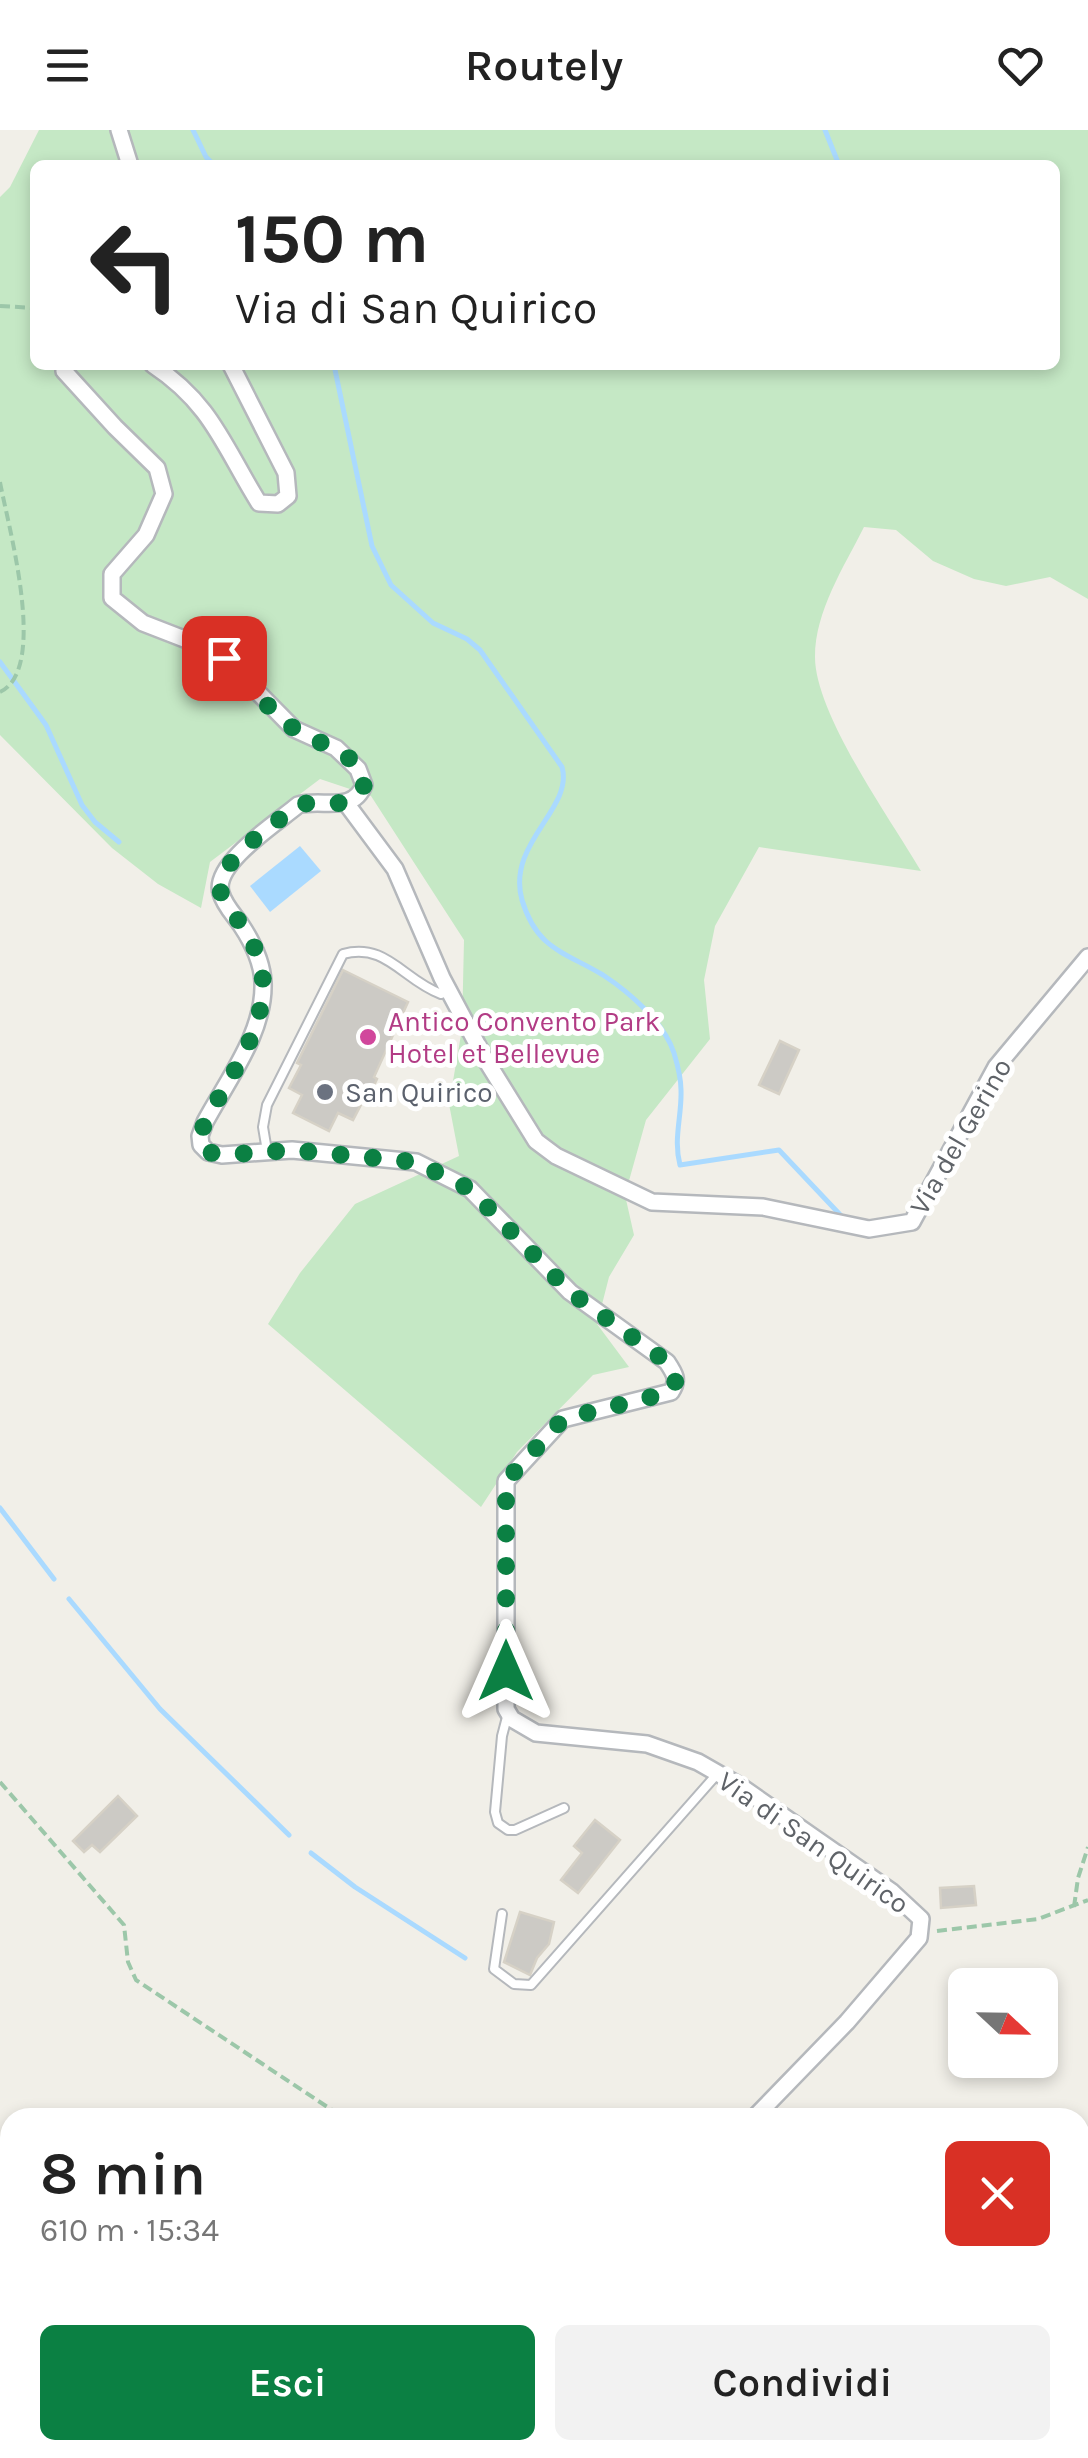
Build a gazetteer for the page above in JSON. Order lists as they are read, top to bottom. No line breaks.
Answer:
{"streets":{"street":["Via del Gerino","Via di San Quirico"]},"places":["Antico Convento Park Hotel et Bellevue","San Quirico"],"north":"right","page":{"header":"Routely","turn":["150 m","Via di San Quirico"],"heading":["8 min","610 m · 15:34"],"buttons":["Esci","Condividi"]}}
